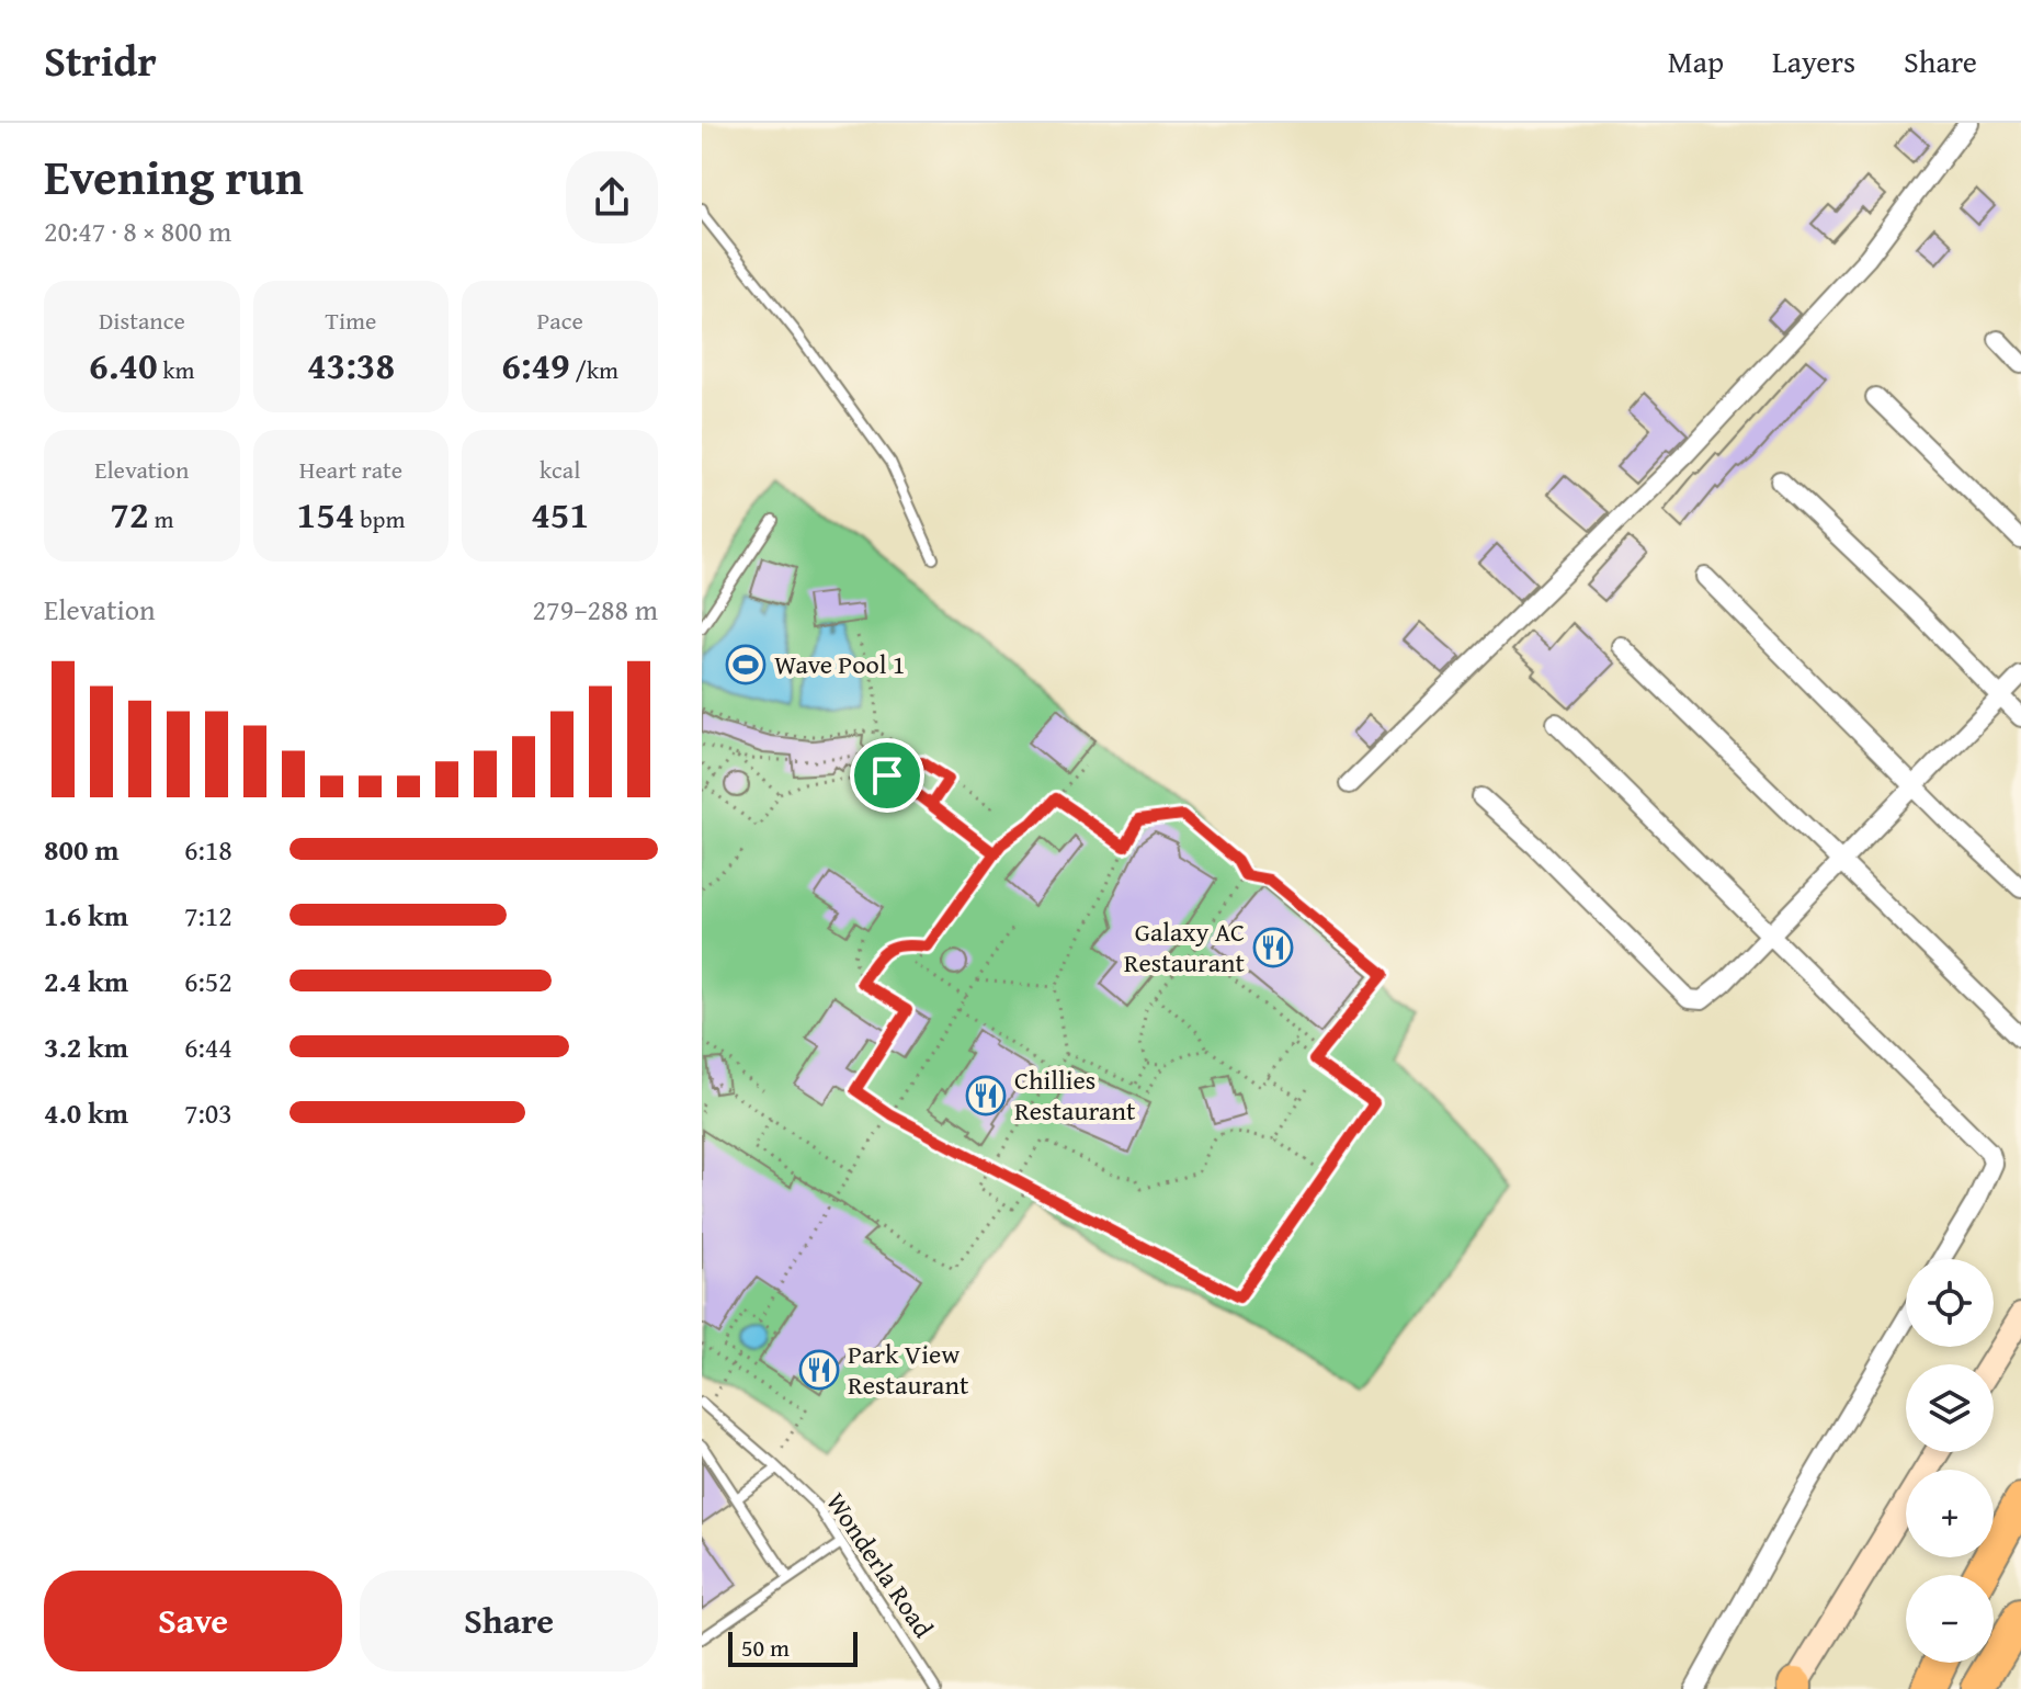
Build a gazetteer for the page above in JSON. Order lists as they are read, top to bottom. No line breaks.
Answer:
{"streets":{"lane":["Wonderla Road"]},"places":{"sports":["Wave Pool 1"],"restaurant":["Galaxy AC Restaurant","Chillies Restaurant","Park View Restaurant"]},"scale_bar":"50 m","page":{"header":"Stridr","nav":["Map","Layers","Share"],"heading":["Evening run","20:47 · 8 × 800 m"],"stats":[["Distance","6.40 km"],["Time","43:38"],["Pace","6:49 /km"],["Elevation","72 m"],["Heart rate","154 bpm"],["kcal","451"]],"chart":["Elevation","279–288 m"],"list":[{"name":"800 m","note":"6:18"},{"name":"1.6 km","note":"7:12"},{"name":"2.4 km","note":"6:52"},{"name":"3.2 km","note":"6:44"},{"name":"4.0 km","note":"7:03"}],"map_buttons":["+","−"],"buttons":["Save","Share"],"scale":"50 m"}}
